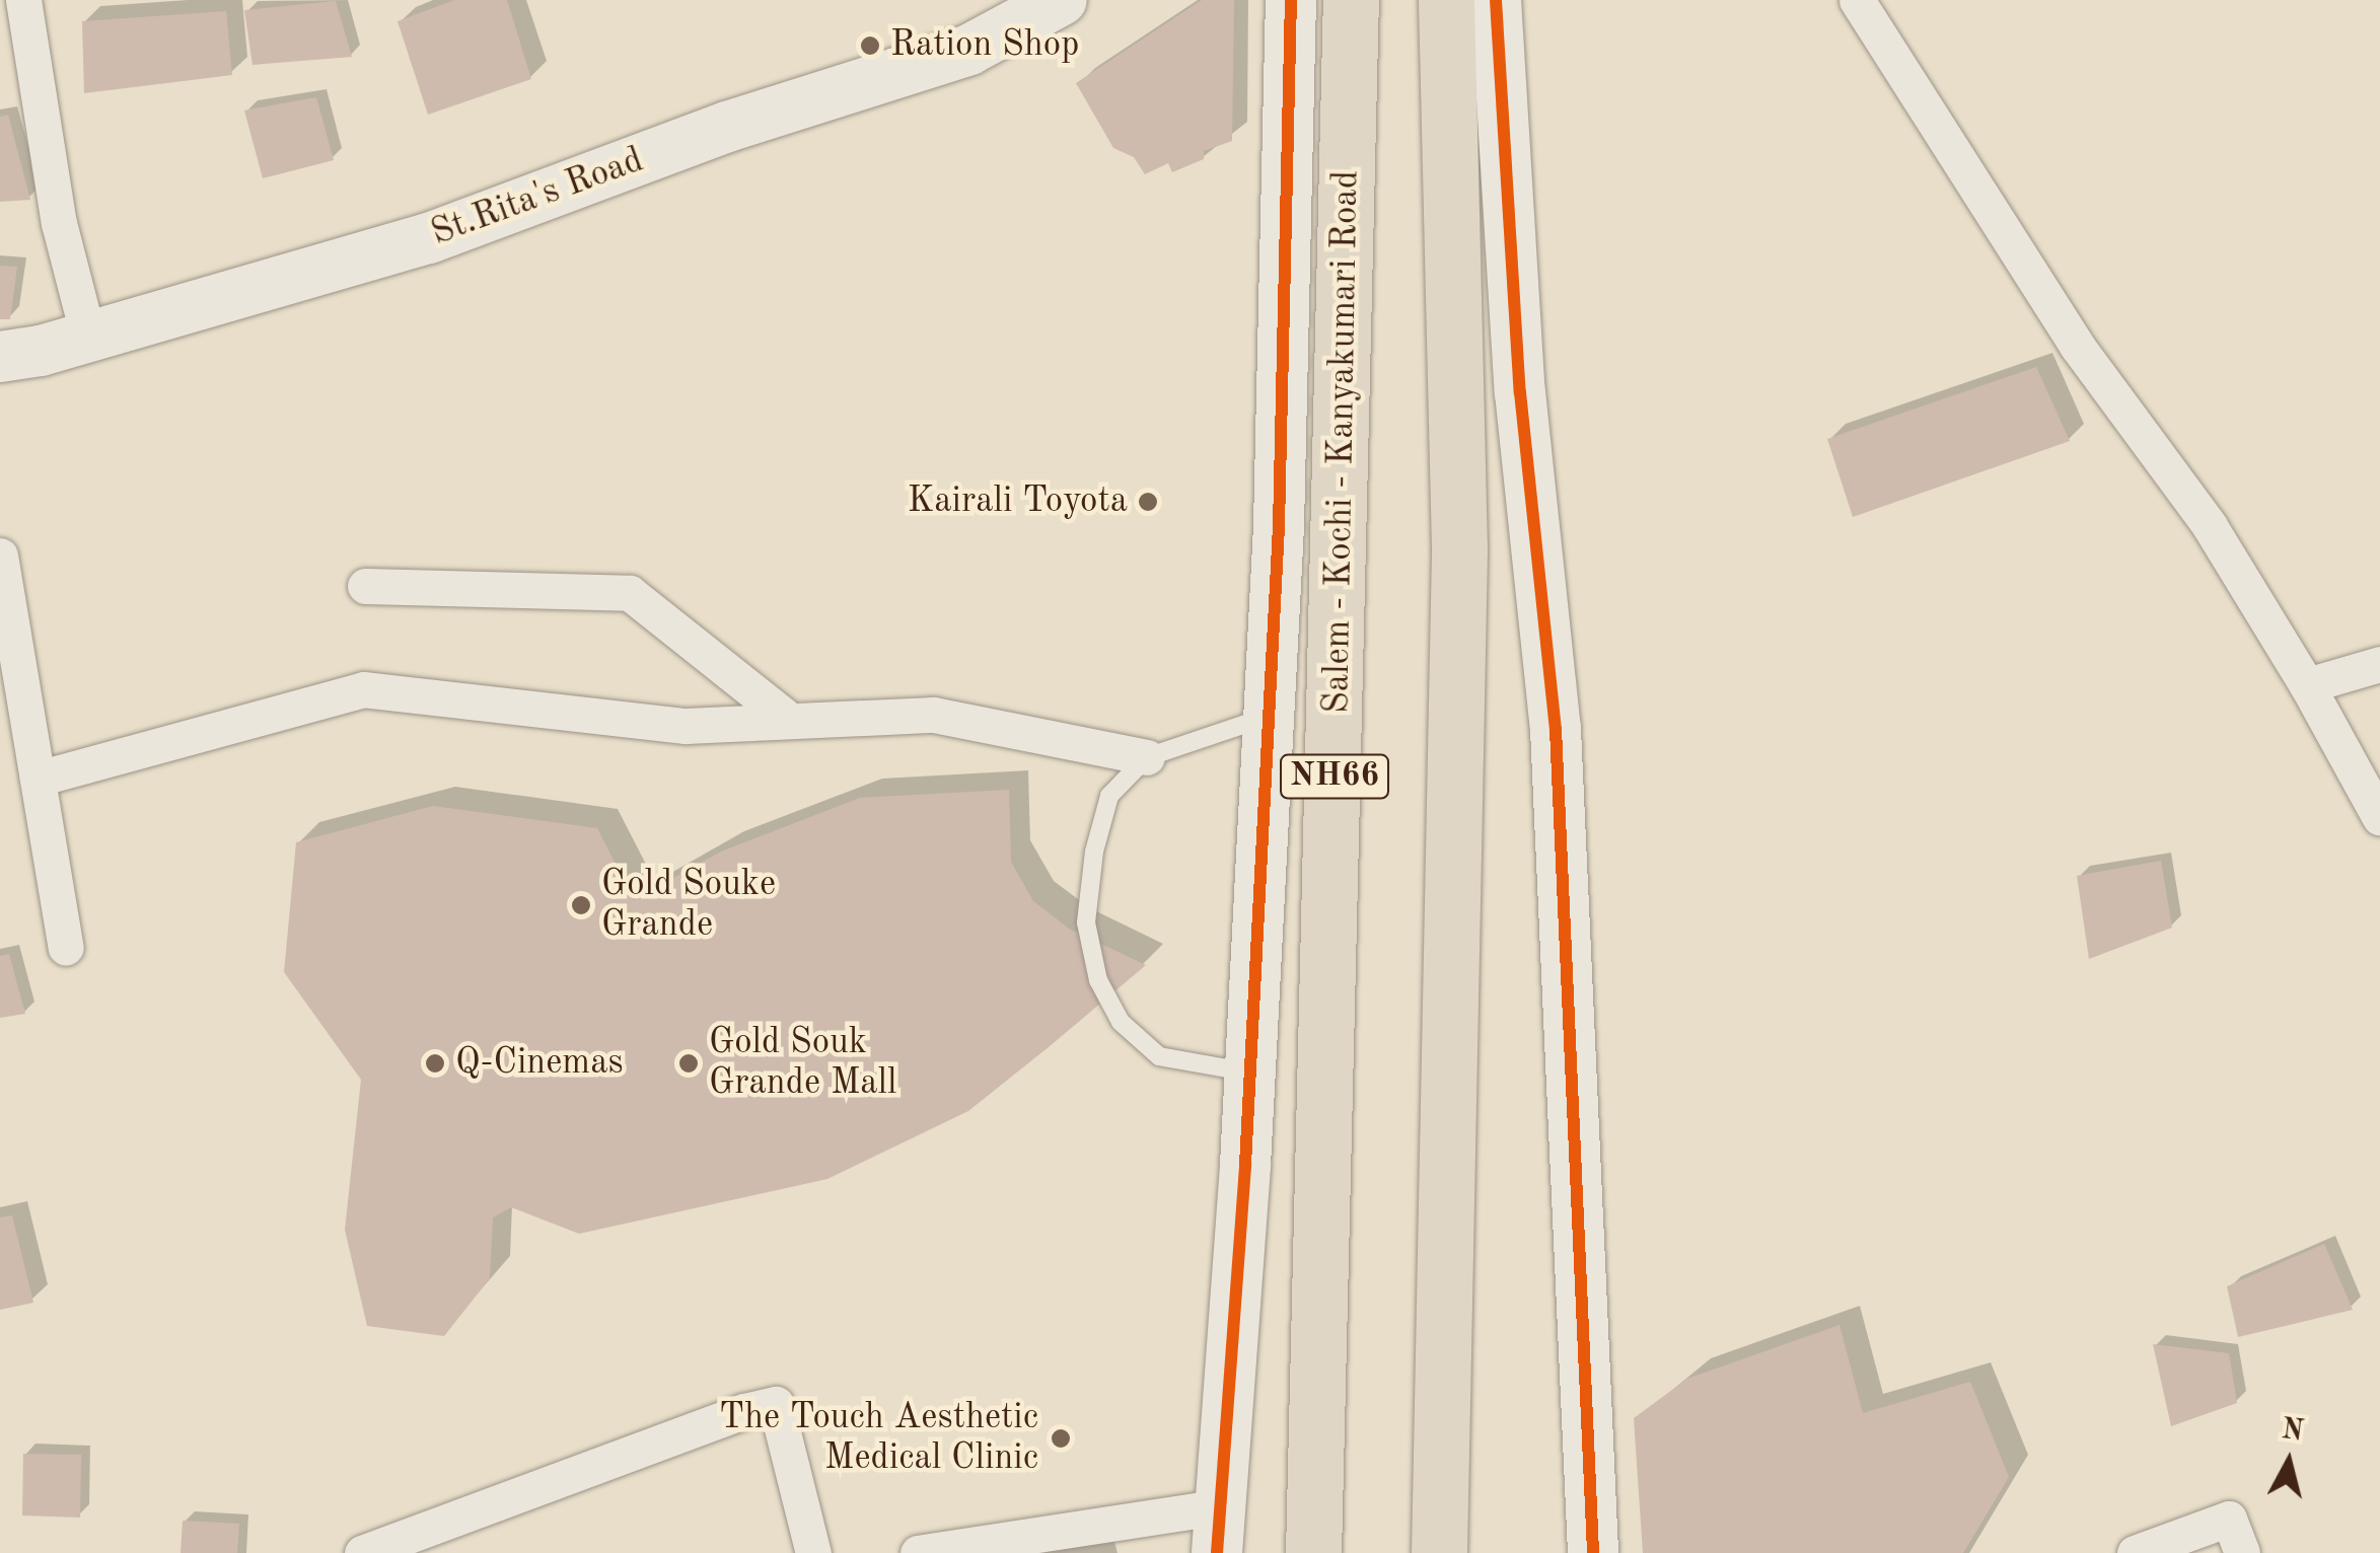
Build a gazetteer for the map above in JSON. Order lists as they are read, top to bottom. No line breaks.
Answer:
{"streets":{"highway":["Salem - Kochi - Kanyakumari Road","NH66"],"street":["St.Rita's Road"]},"places":["Ration Shop","Kairali Toyota","Gold Souke Grande","Q-Cinemas","Gold Souk Grande Mall","The Touch Aesthetic Medical Clinic"],"north":"top"}
